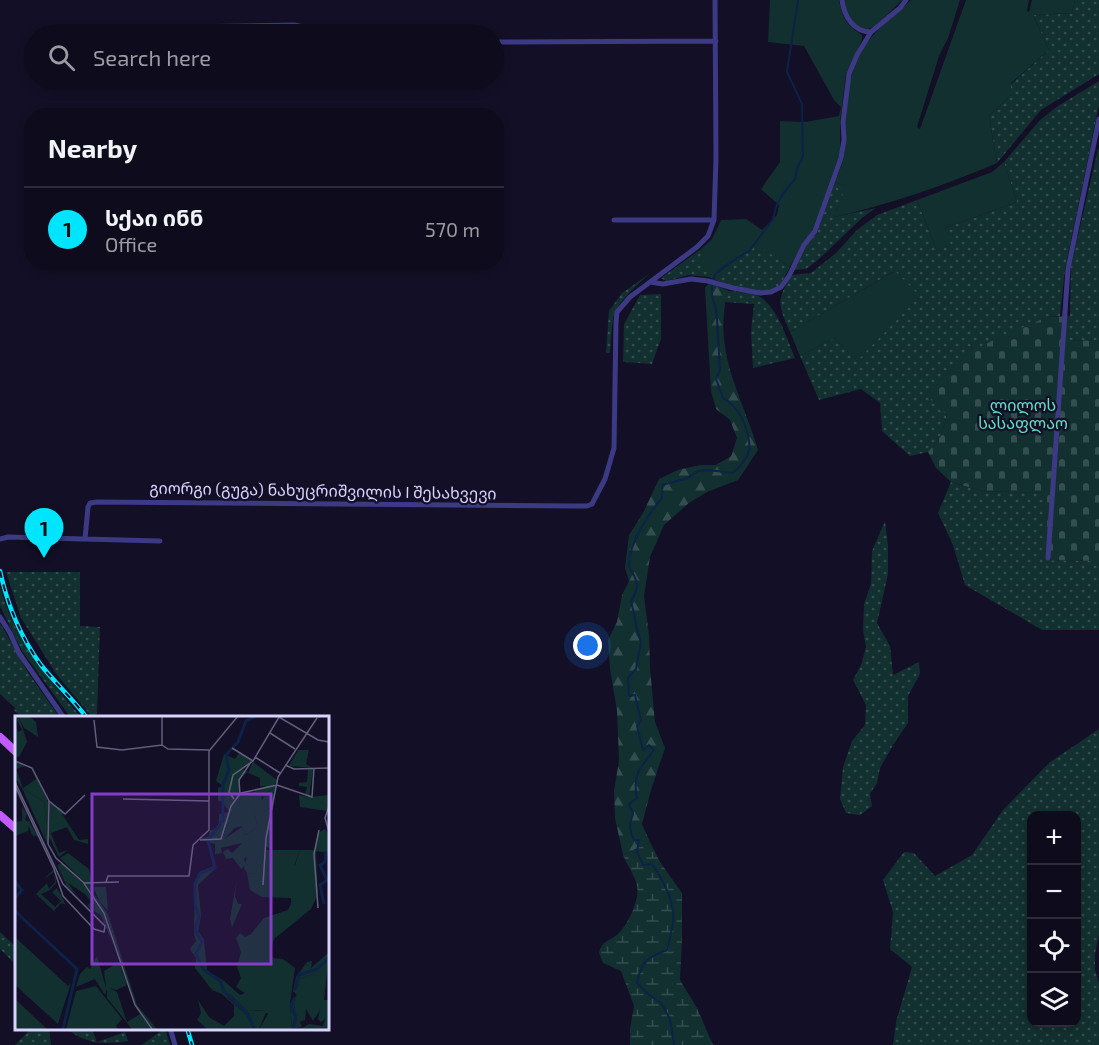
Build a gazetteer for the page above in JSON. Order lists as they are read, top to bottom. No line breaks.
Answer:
{"streets":{"street":["გიორგი (გუგა) ნახუცრიშვილის I შესახვევი"]},"parks":["ლილოს სასაფლაო"],"page":{"search":"Search here","heading":"Nearby","list":[{"mark":"1","name":"სქაი ინნ","note":"Office","value":"570 m"}],"pins":"1","map_buttons":["+","−"]}}
